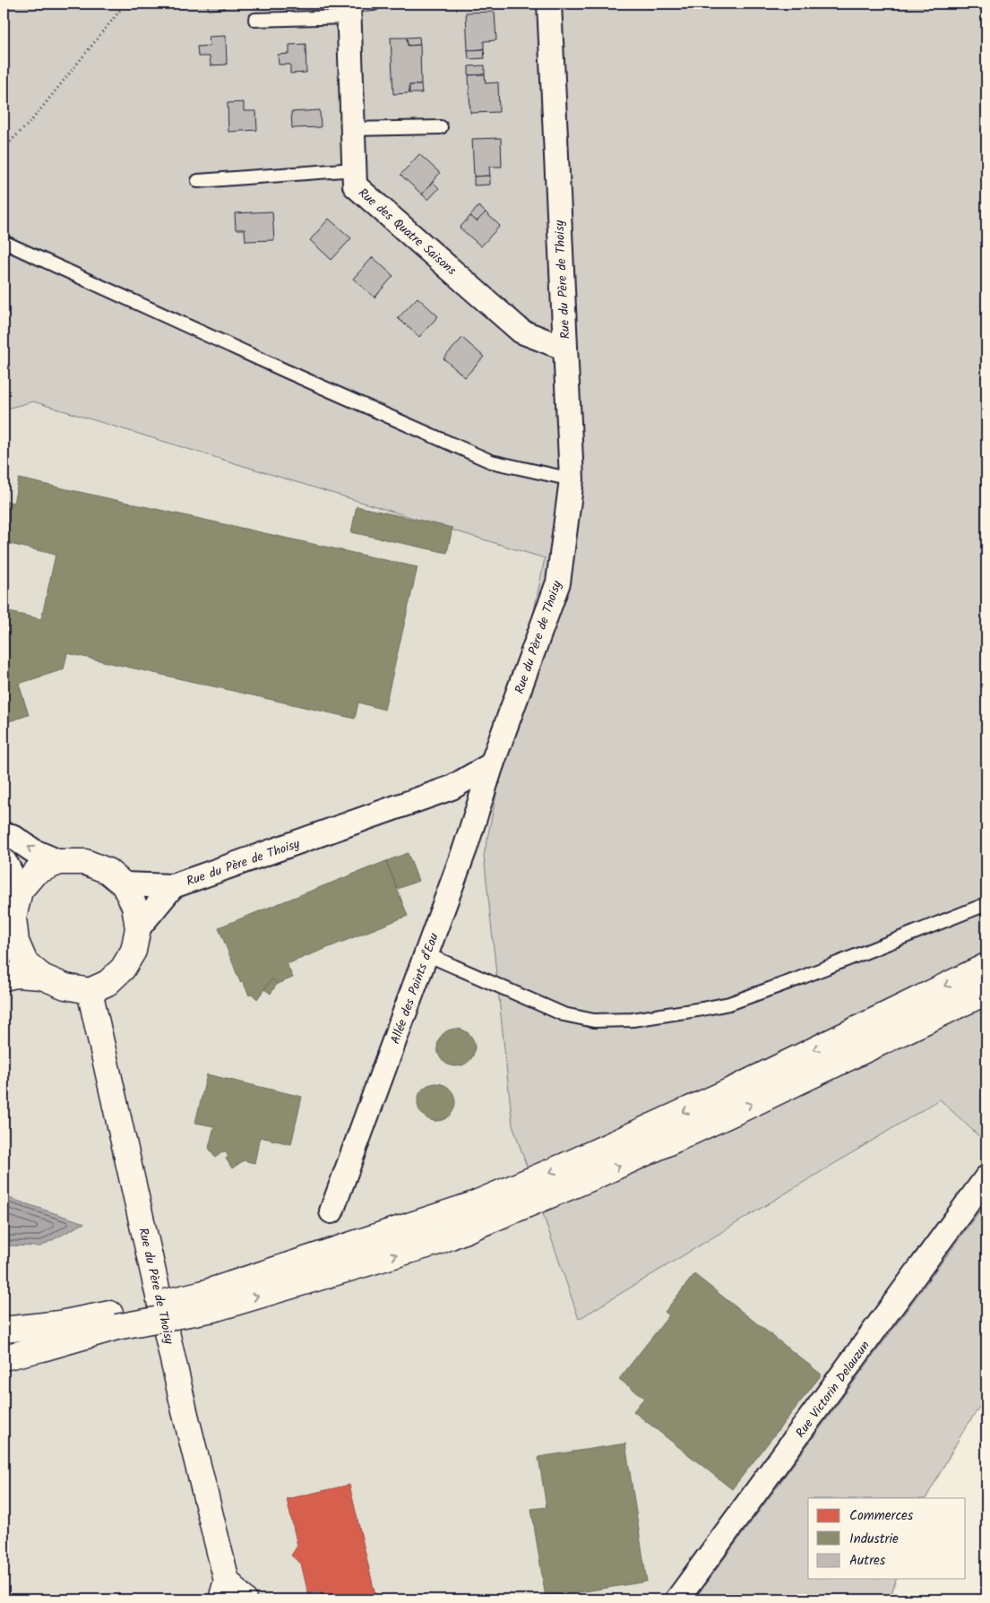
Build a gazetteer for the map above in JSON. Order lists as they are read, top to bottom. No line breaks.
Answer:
{"streets":{"main road":["Rue du Père de Thoisy"],"street":["Rue des Quatre Saisons","Allée des Points d'Eau","Rue Victorin Delauzun"]},"crossings":[["Rue des Quatre Saisons","Rue du Père de Thoisy"],["Rue du Père de Thoisy","Allée des Points d'Eau"]],"legend":["Commerces","Industrie","Autres"]}
